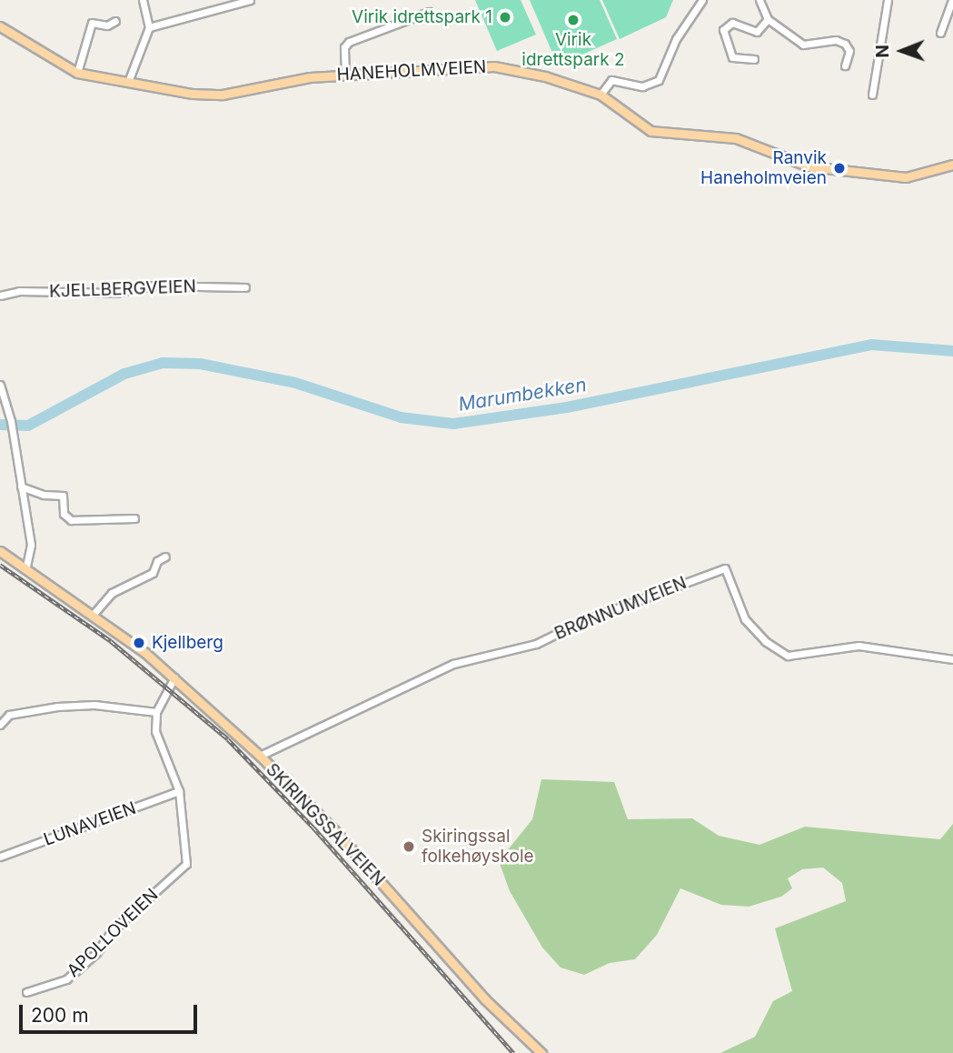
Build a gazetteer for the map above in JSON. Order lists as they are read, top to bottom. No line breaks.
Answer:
{"streets":{"main road":["HANEHOLMVEIEN","SKIRINGSSALVEIEN"],"street":["KJELLBERGVEIEN","BRØNNUMVEIEN","LUNAVEIEN","APOLLOVEIEN"]},"crossings":[["BRØNNUMVEIEN","SKIRINGSSALVEIEN"],["LUNAVEIEN","APOLLOVEIEN"]],"water":["Marumbekken"],"places":["Virik idrettspark 1","Virik idrettspark 2","Ranvik Haneholmveien","Kjellberg","Skiringssal folkehøyskole"],"scale_bar":"200 m","north":"left"}
